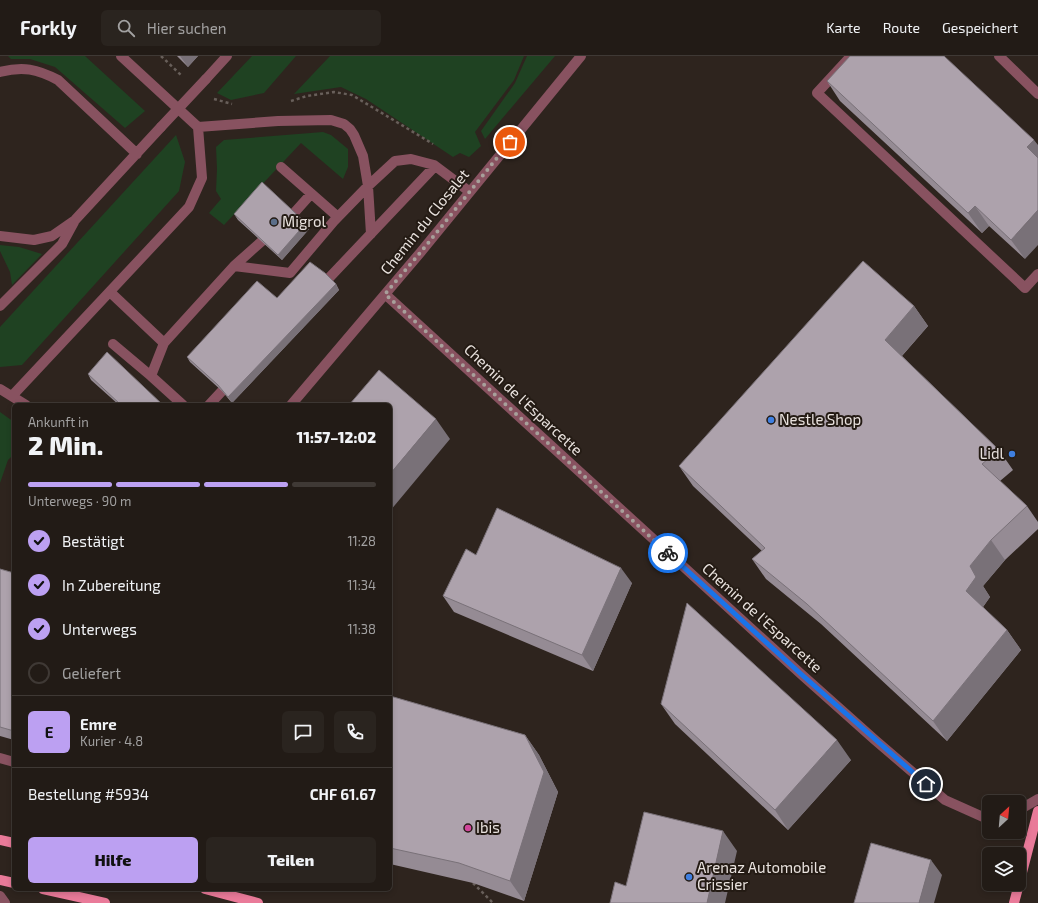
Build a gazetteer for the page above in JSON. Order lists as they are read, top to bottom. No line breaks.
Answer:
{"streets":{"street":["Chemin du Closalet","Chemin de l'Esparcette"]},"crossings":[["Chemin du Closalet","Chemin de l'Esparcette"]],"places":["Migrol","Nestle Shop","Lidl","Ibis","Arenaz Automobile Crissier"],"north":"top right","page":{"header":"Forkly","search":"Hier suchen","nav":["Karte","Route","Gespeichert"],"heading":["2 Min.","Ankunft in","11:57–12:02"],"panel":["Emre","Kurier · 4.8","Bestellung #5934","CHF 61.67"],"bar":"Unterwegs · 90 m","list":[["Bestätigt","11:28"],["In Zubereitung","11:34"],["Unterwegs","11:38"],"Geliefert"],"round":"E","buttons":["Hilfe","Teilen"]}}
